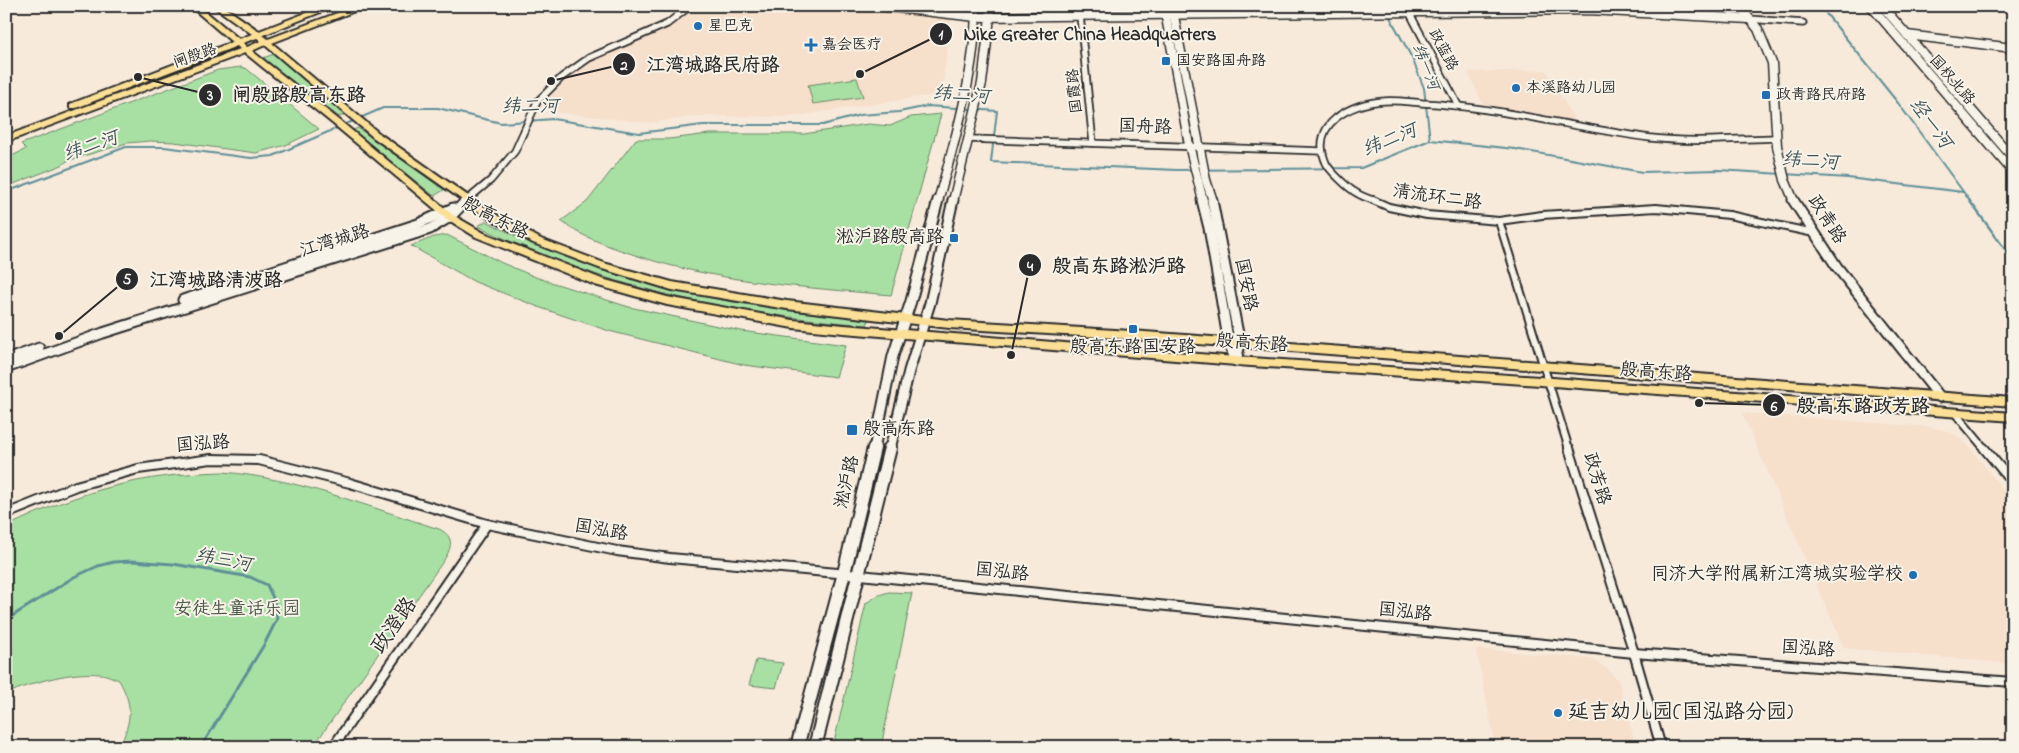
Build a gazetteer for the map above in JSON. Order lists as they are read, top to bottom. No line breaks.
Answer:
{"streets":{"main road":["闸殷路","殷高东路"],"street":["政蓝路","国权北路","国霞路","国舟路","清流环二路","政青路","江湾城路","国安路","国泓路","政芳路","淞沪路","政澄路"]},"crossings":[["闸殷路","殷高东路"],["国霞路","国舟路"],["国舟路","清流环二路"],["国舟路","国安路"],["国舟路","淞沪路"],["清流环二路","政青路"],["清流环二路","政芳路"],["殷高东路","政青路"],["殷高东路","江湾城路"],["殷高东路","国安路"],["殷高东路","政芳路"],["殷高东路","淞沪路"],["国泓路","政芳路"],["国泓路","淞沪路"],["国泓路","政澄路"]],"water":["纬一河","纬二河","经一河","纬三河"],"parks":["安徒生童话乐园"],"places":{"other":["星巴克","Nike Greater China Headquarters","闸殷路殷高东路","江湾城路民府路","本溪路幼儿园","江湾城路清波路","殷高东路淞沪路","殷高东路政芳路","同济大学附属新江湾城实验学校","延吉幼儿园(国泓路分园)"],"health":["嘉会医疗"],"transit":["国安路国舟路","政青路民府路","淞沪路殷高路","殷高东路国安路","殷高东路"]}}
